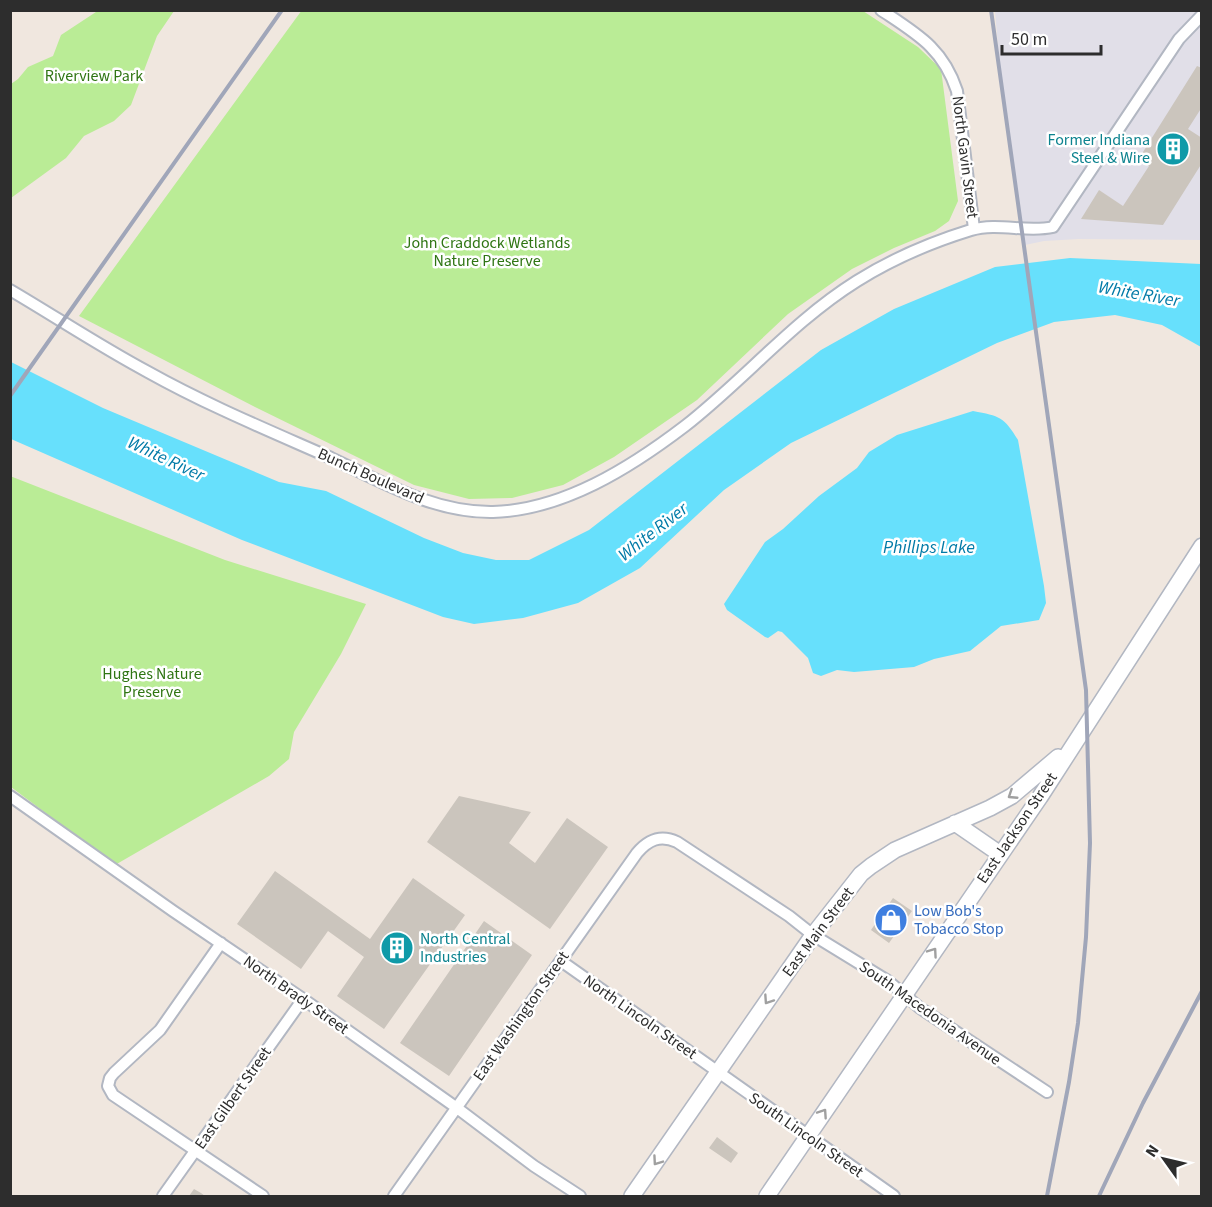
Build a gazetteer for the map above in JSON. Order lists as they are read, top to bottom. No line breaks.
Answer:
{"streets":{"main road":["East Jackson Street","East Main Street"],"street":["North Gavin Street","Bunch Boulevard","North Brady Street","South Macedonia Avenue","East Washington Street","North Lincoln Street","East Gilbert Street","South Lincoln Street"]},"crossings":[["North Gavin Street","Bunch Boulevard"],["East Jackson Street","East Main Street"],["East Jackson Street","South Macedonia Avenue"],["East Jackson Street","South Lincoln Street"],["East Main Street","South Macedonia Avenue"],["East Main Street","North Lincoln Street"],["East Main Street","South Lincoln Street"],["North Brady Street","East Washington Street"],["North Brady Street","East Gilbert Street"],["South Macedonia Avenue","East Washington Street"],["East Washington Street","North Lincoln Street"],["North Lincoln Street","South Lincoln Street"]],"one_way":["East Jackson Street","East Main Street"],"water":["White River","Phillips Lake"],"parks":["Riverview Park","John Craddock Wetlands Nature Preserve","Hughes Nature Preserve"],"places":{"building":["Former Indiana Steel & Wire","North Central Industries"],"shop":["Low Bob's Tobacco Stop"]},"scale_bar":"50 m","north":"top left"}
